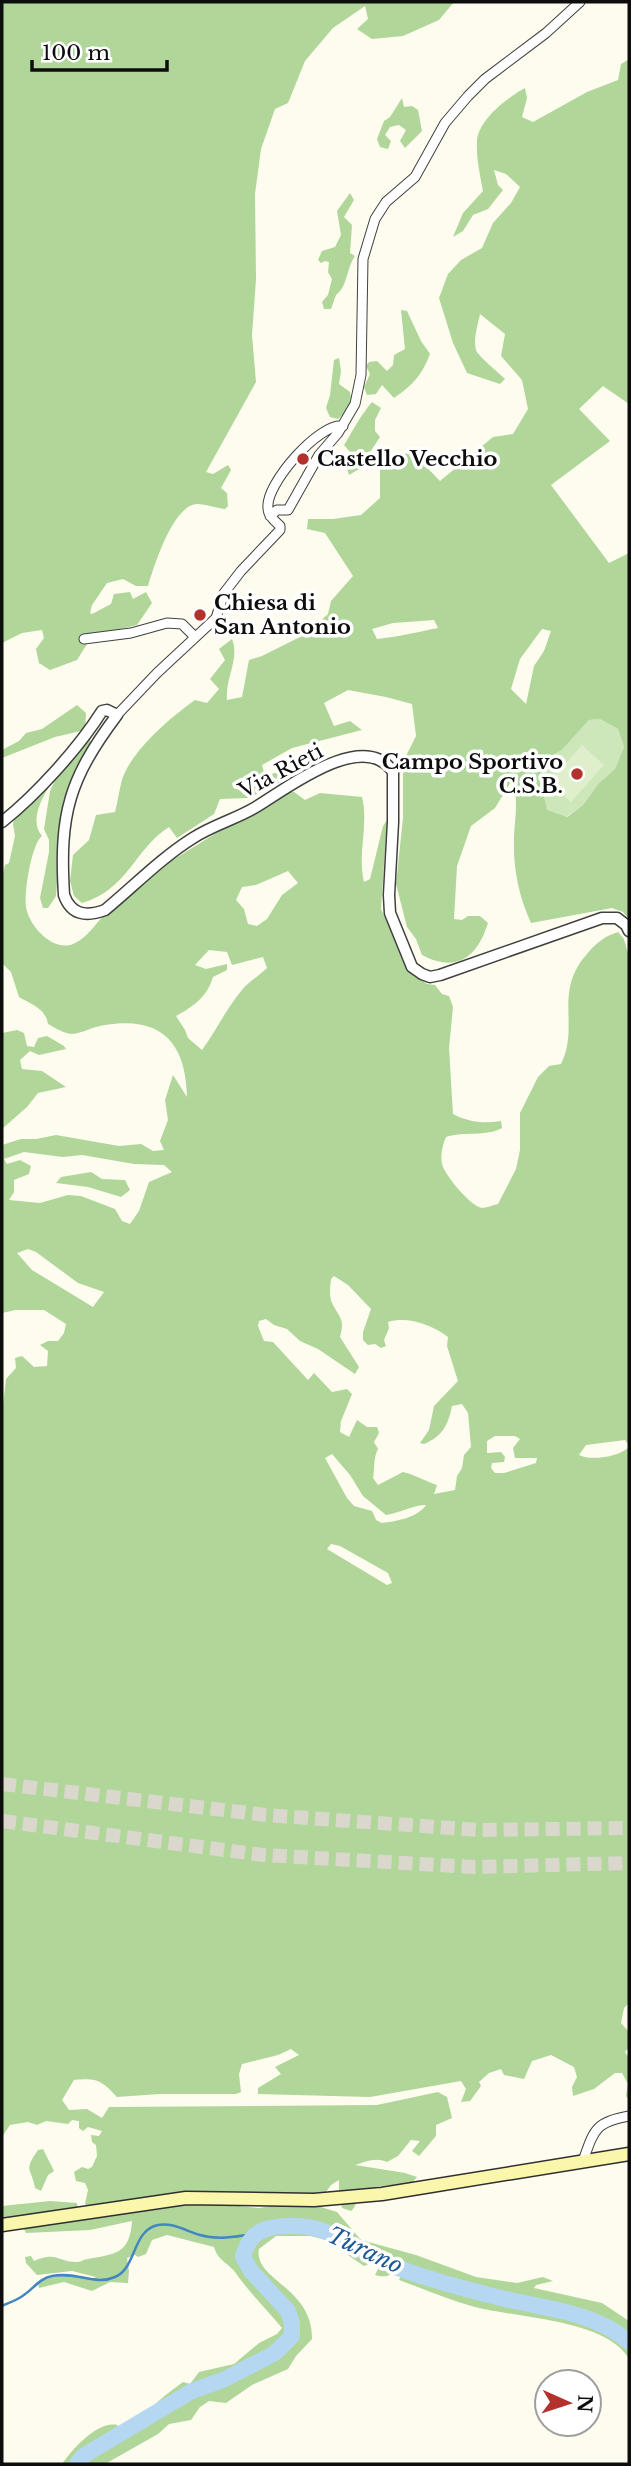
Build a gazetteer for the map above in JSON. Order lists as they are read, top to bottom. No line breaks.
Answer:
{"streets":{"street":["Via Rieti"]},"water":["Turano"],"places":["Castello Vecchio","Chiesa di San Antonio","Campo Sportivo C.S.B."],"scale_bar":"100 m","north":"right"}
